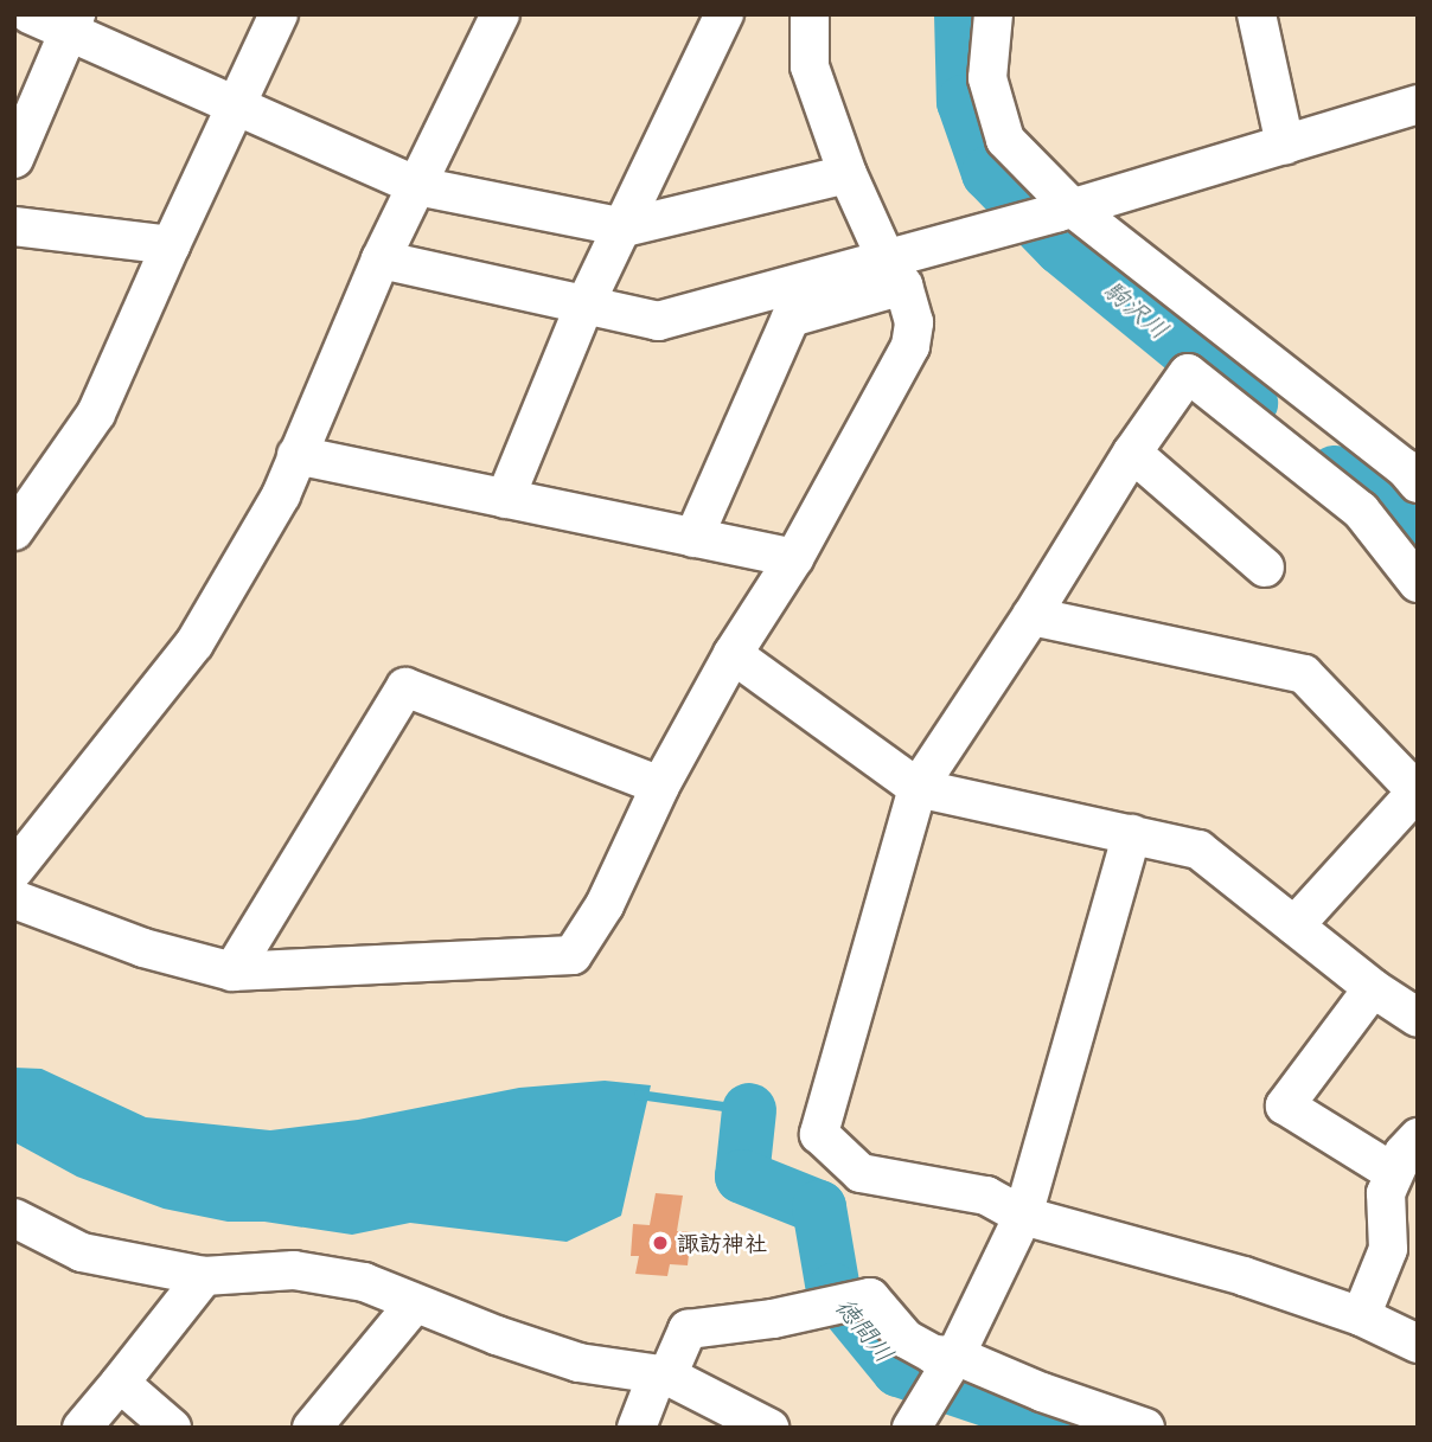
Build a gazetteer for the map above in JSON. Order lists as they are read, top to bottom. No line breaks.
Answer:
{"water":["駒沢川","徳間川"],"places":["諏訪神社"]}
